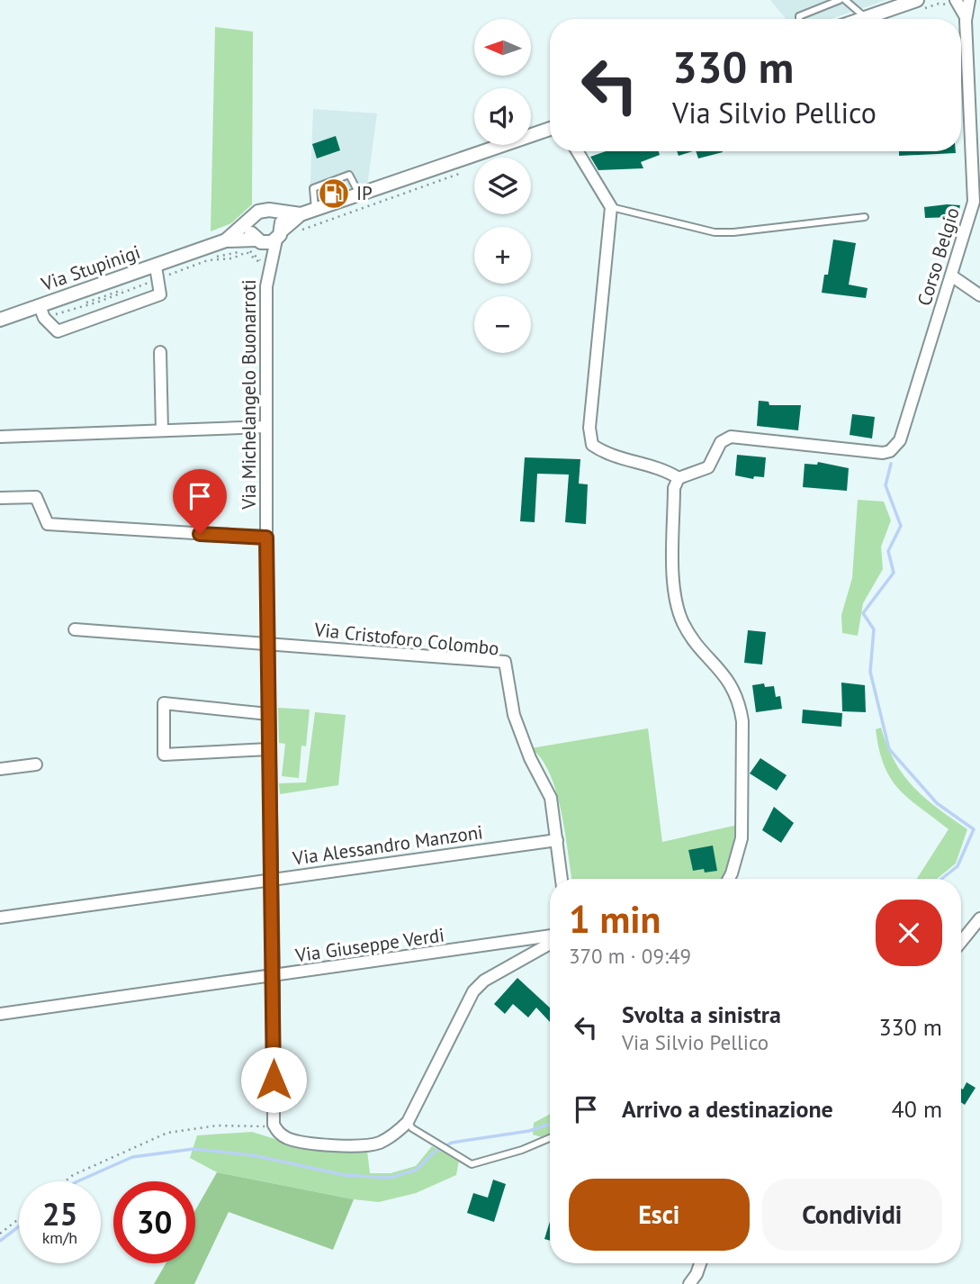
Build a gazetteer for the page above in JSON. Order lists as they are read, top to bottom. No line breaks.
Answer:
{"streets":{"street":["Corso Belgio","Via Stupinigi","Via Michelangelo Buonarroti","Via Cristoforo Colombo","Via Alessandro Manzoni","Via Giuseppe Verdi"]},"crossings":[["Via Stupinigi","Via Michelangelo Buonarroti"],["Via Michelangelo Buonarroti","Via Cristoforo Colombo"],["Via Michelangelo Buonarroti","Via Alessandro Manzoni"],["Via Michelangelo Buonarroti","Via Giuseppe Verdi"],["Via Cristoforo Colombo","Via Alessandro Manzoni"]],"places":{"fuel station":["IP"]},"north":"left","page":{"map_buttons":["+","−"],"turn":["330 m","Via Silvio Pellico"],"heading":["1 min","370 m · 09:49"],"list":[{"name":"Svolta a sinistra","note":"Via Silvio Pellico","value":"330 m"},{"name":"Arrivo a destinazione","value":"40 m"}],"buttons":["Esci","Condividi"],"speed":"25 km/h","limit":"30"}}
